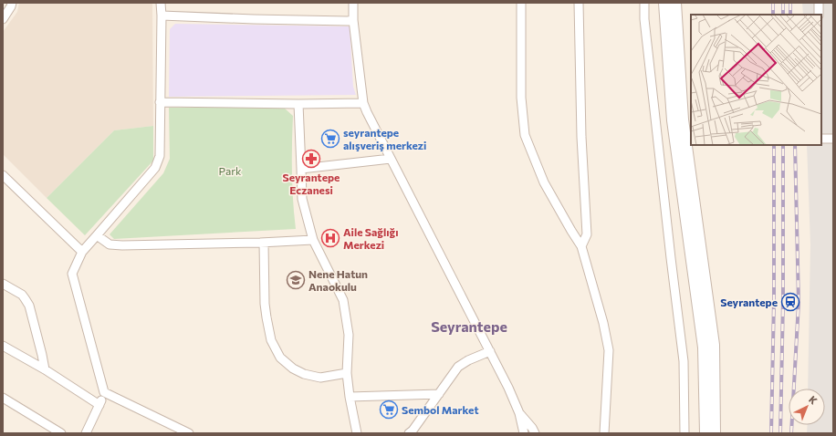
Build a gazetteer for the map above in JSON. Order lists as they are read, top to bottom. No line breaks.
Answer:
{"districts":["Seyrantepe"],"parks":["Park"],"places":{"supermarket":["seyrantepe alışveriş merkezi","Sembol Market"],"pharmacy":["Seyrantepe Eczanesi"],"hospital":["Aile Sağlığı Merkezi"],"school or university":["Nene Hatun Anaokulu"],"station":["Seyrantepe"]},"north":"top right"}
